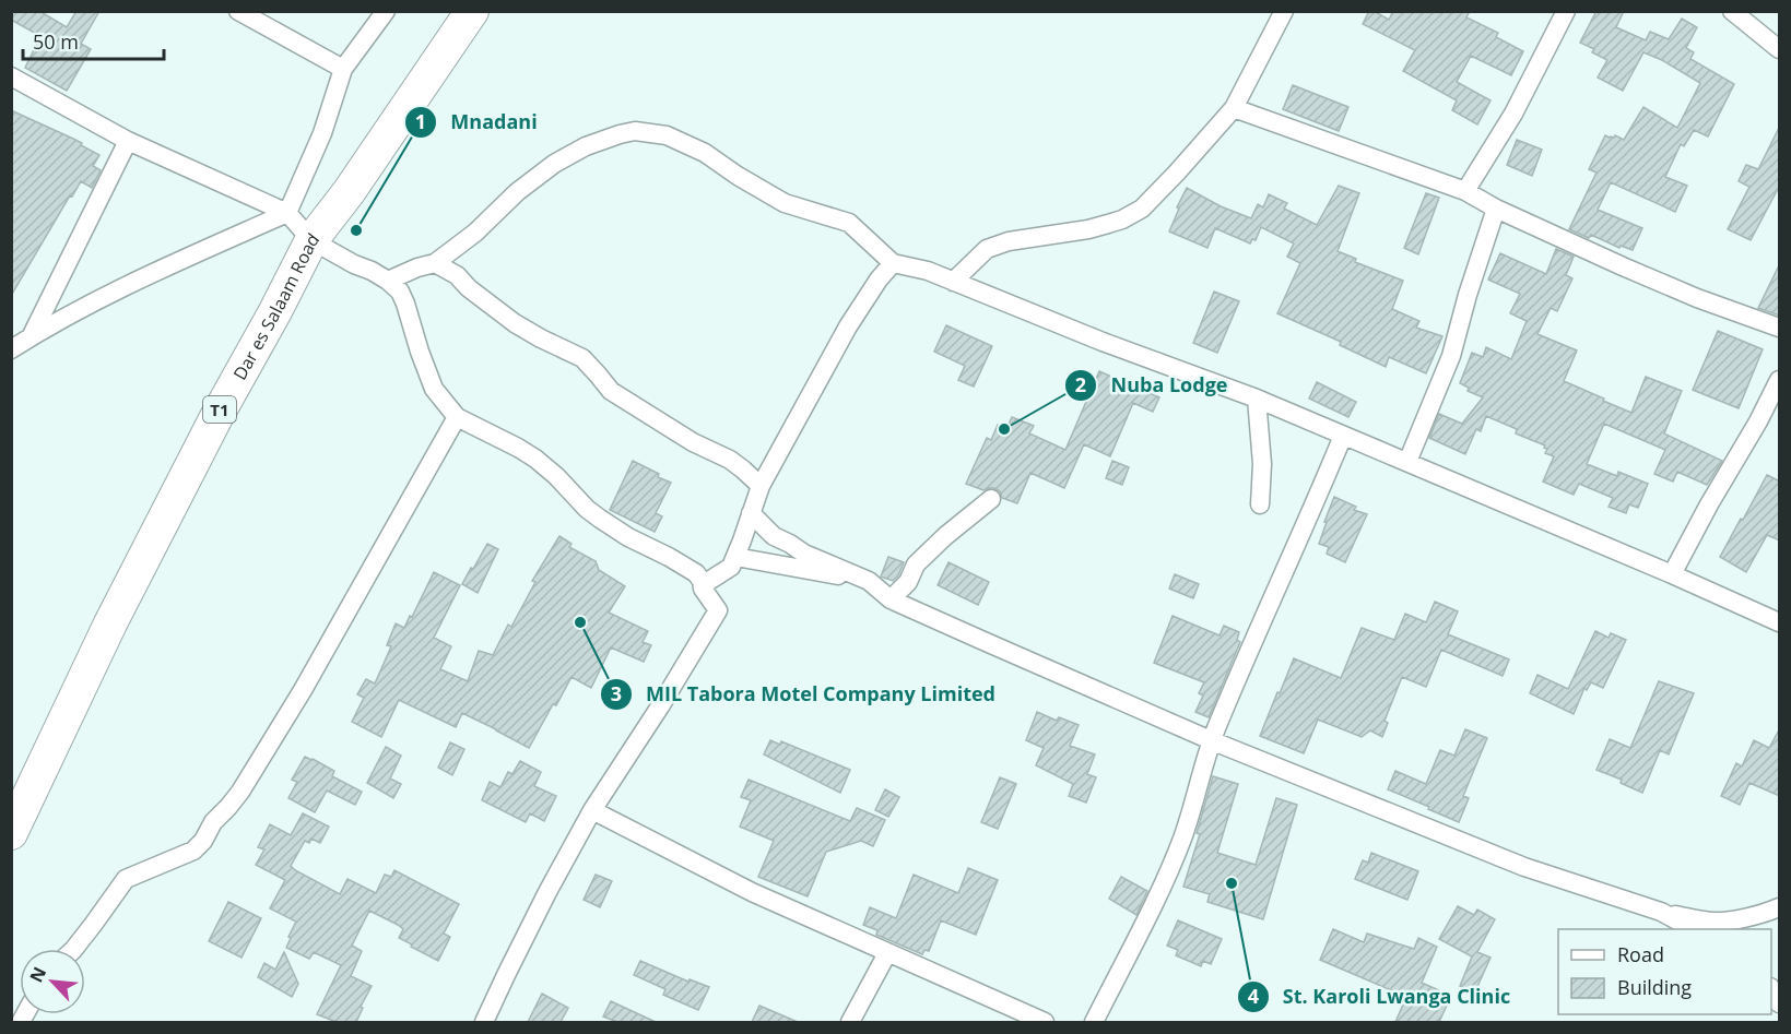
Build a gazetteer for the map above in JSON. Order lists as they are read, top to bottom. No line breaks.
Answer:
{"streets":{"highway":["Dar es Salaam Road","T1"]},"places":["Mnadani","Nuba Lodge","MIL Tabora Motel Company Limited","St. Karoli Lwanga Clinic"],"legend":["Road","Building"],"scale_bar":"50 m","north":"top left"}
